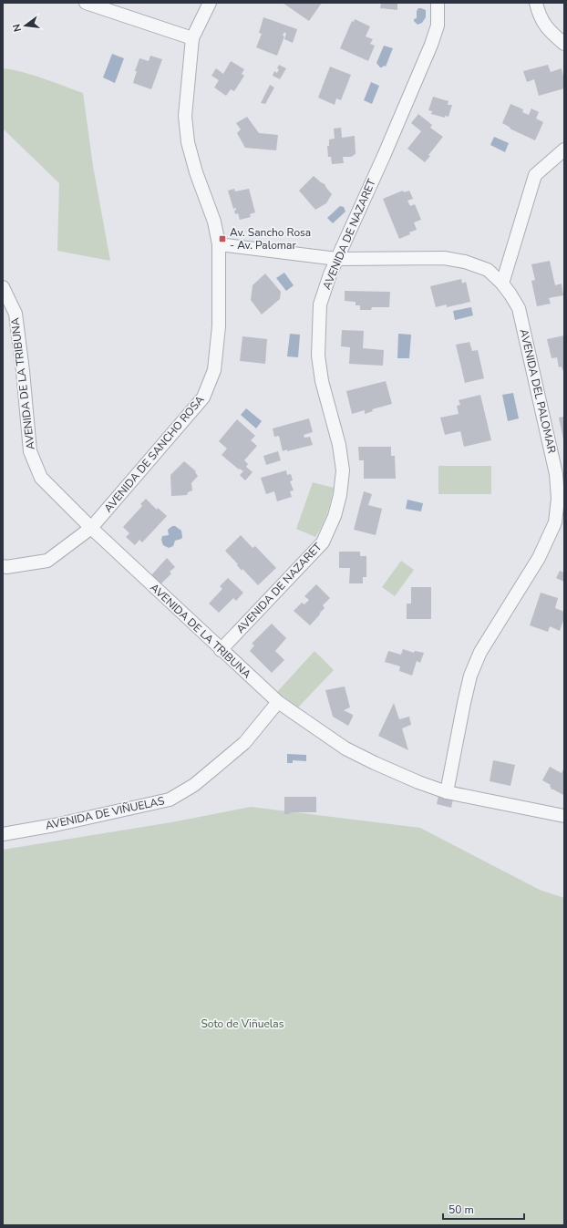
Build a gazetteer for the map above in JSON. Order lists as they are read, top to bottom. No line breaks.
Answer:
{"streets":{"street":["AVENIDA DE NAZARET","AVENIDA DE LA TRIBUNA","AVENIDA DEL PALOMAR","AVENIDA DE SANCHO ROSA","AVENIDA DE VIÑUELAS"]},"crossings":[["AVENIDA DE NAZARET","AVENIDA DE LA TRIBUNA"],["AVENIDA DE NAZARET","AVENIDA DEL PALOMAR"],["AVENIDA DE LA TRIBUNA","AVENIDA DEL PALOMAR"],["AVENIDA DE LA TRIBUNA","AVENIDA DE SANCHO ROSA"],["AVENIDA DE LA TRIBUNA","AVENIDA DE VIÑUELAS"],["AVENIDA DEL PALOMAR","AVENIDA DE SANCHO ROSA"]],"parks":["Soto de Viñuelas"],"places":{"transit":["Av. Sancho Rosa - Av. Palomar"]},"scale_bar":"50 m","north":"left"}
